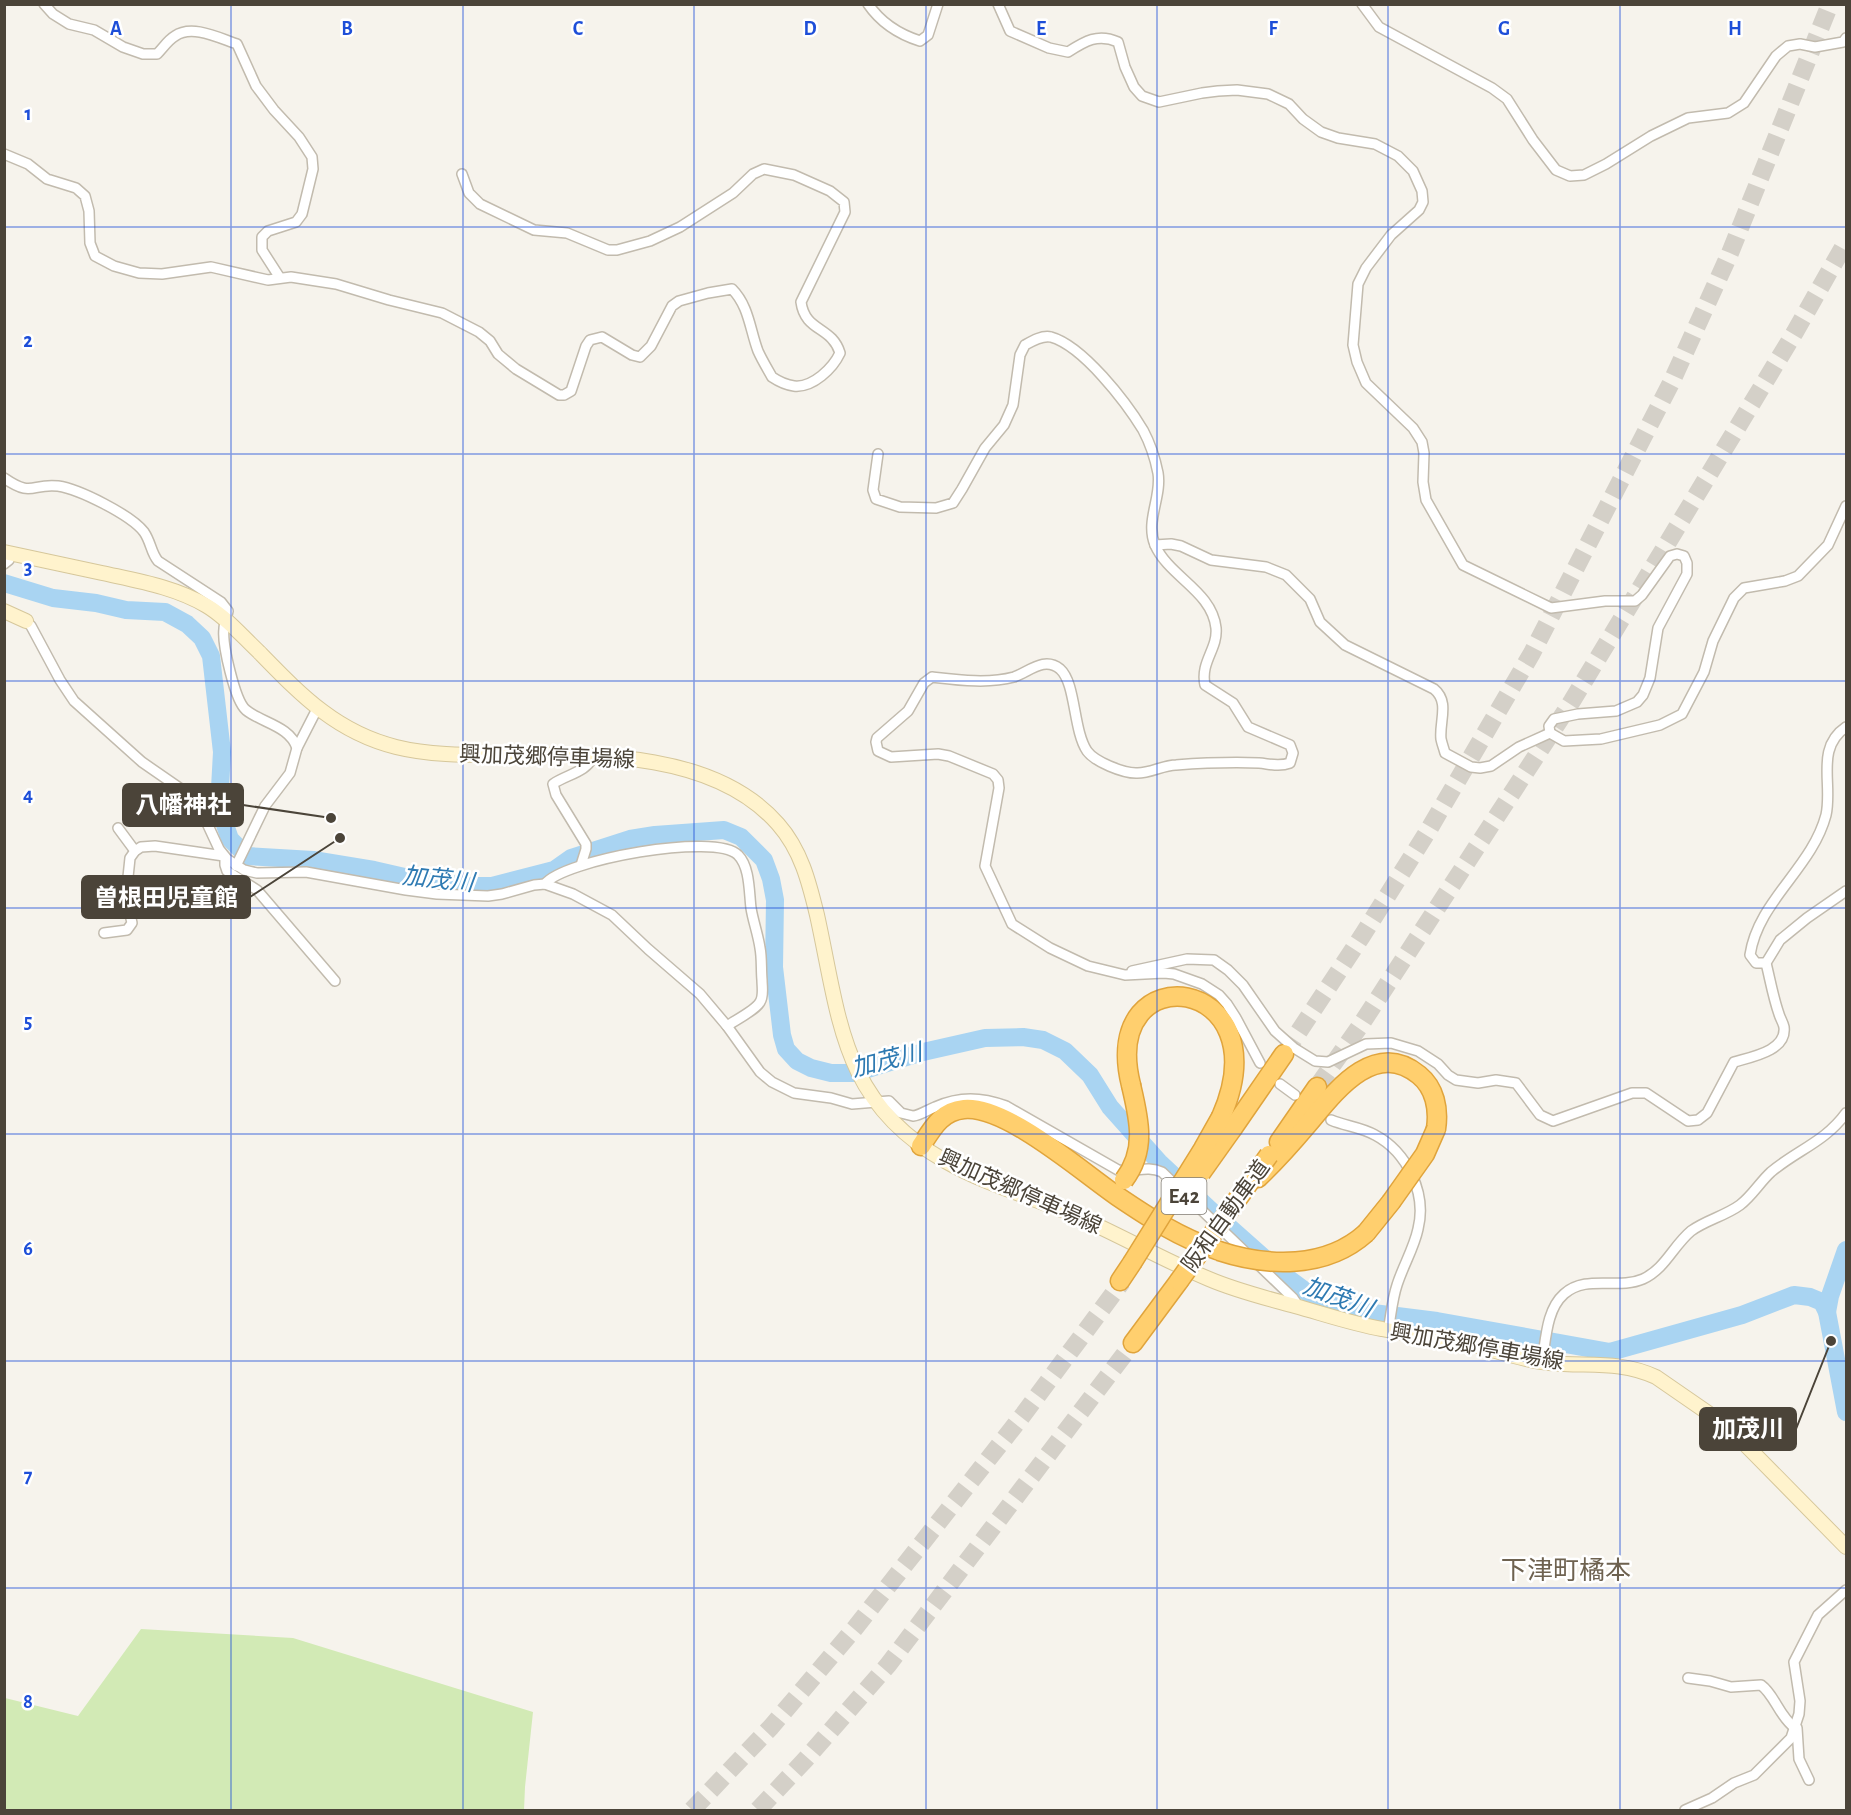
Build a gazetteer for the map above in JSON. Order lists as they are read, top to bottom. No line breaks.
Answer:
{"streets":{"highway":["E42","阪和自動車道"],"main road":["興加茂郷停車場線"]},"districts":["下津町橘本"],"water":["加茂川"],"places":["八幡神社","曽根田児童館","加茂川"],"grid":{"columns":["A","B","C","D","E","F","G","H"],"rows":["1","2","3","4","5","6","7","8"]}}
